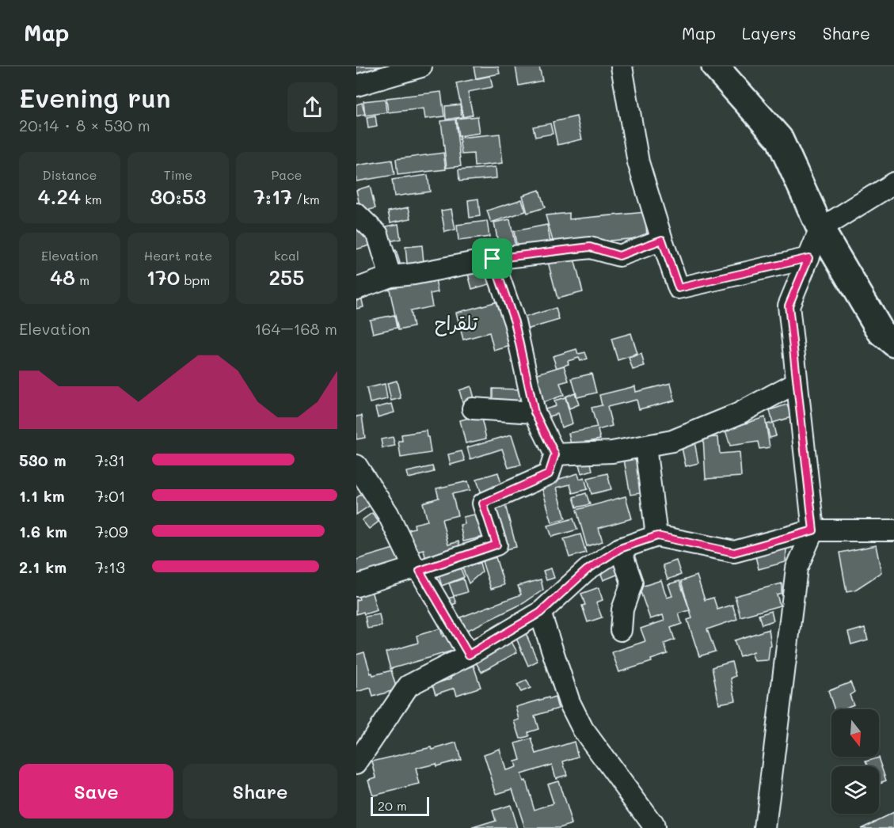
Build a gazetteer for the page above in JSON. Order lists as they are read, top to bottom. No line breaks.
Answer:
{"districts":["تلقراح"],"scale_bar":"20 m","north":"bottom","page":{"header":"Map","nav":["Map","Layers","Share"],"heading":["Evening run","20:14 · 8 × 530 m"],"stats":[["Distance","4.24 km"],["Time","30:53"],["Pace","7:17 /km"],["Elevation","48 m"],["Heart rate","170 bpm"],["kcal","255"]],"chart":["Elevation","164–168 m"],"list":[{"name":"530 m","note":"7:31"},{"name":"1.1 km","note":"7:01"},{"name":"1.6 km","note":"7:09"},{"name":"2.1 km","note":"7:13"}],"buttons":["Save","Share"],"scale":"20 m"}}
